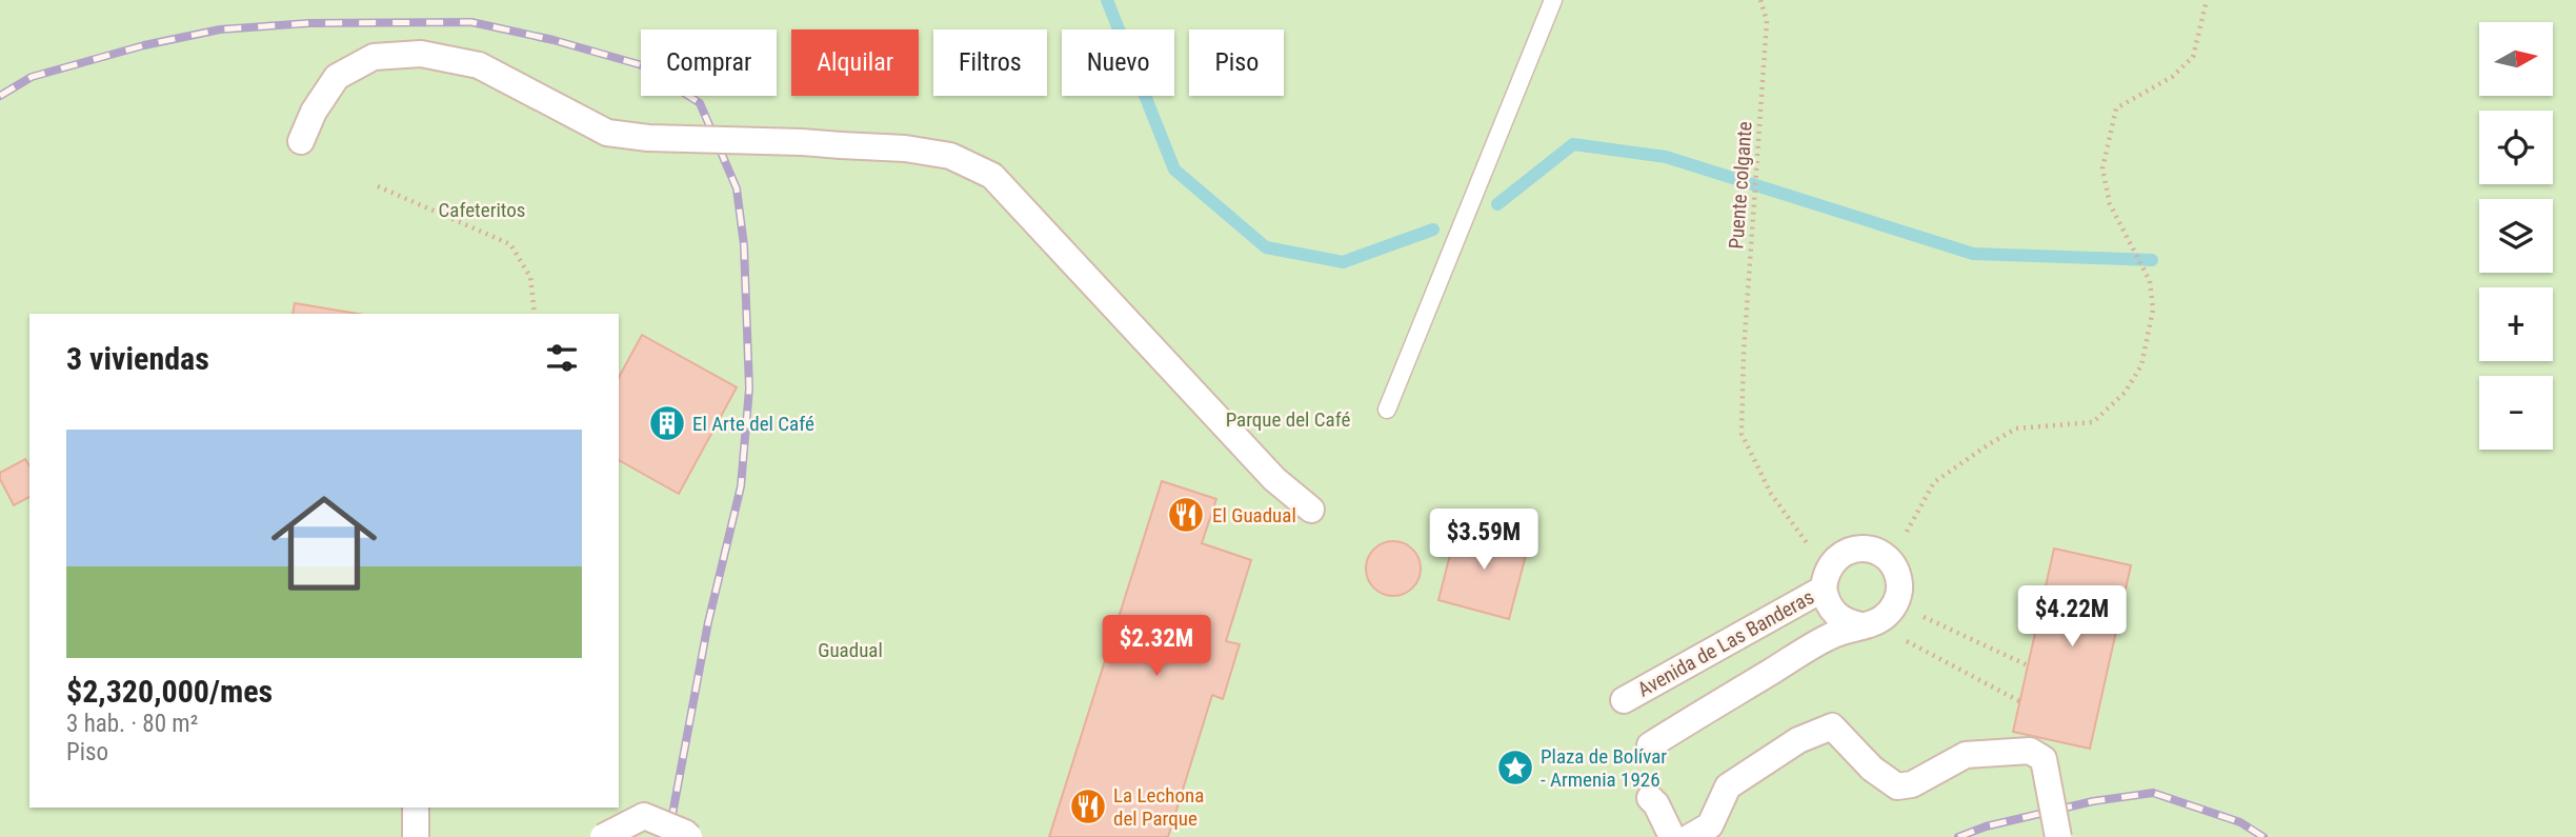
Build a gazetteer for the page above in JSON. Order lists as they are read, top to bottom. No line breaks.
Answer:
{"streets":{"street":["Avenida de Las Banderas"],"path":["Puente colgante"]},"crossings":[["Puente colgante","Avenida de Las Banderas"]],"parks":["Cafeteritos","Parque del Café","Guadual"],"places":{"building":["El Arte del Café"],"restaurant":["El Guadual","La Lechona del Parque"],"place":["Plaza de Bolívar - Armenia 1926"]},"north":"right","page":{"map_buttons":["+","−"],"chip":["Comprar","Alquilar","Filtros","Nuevo","Piso"],"heading":"3 viviendas","list":[{"name":"$2,320,000/mes","note":"3 hab. · 80 m² · Piso"}],"price":["$3.59M","$4.22M","$2.32M"]}}
